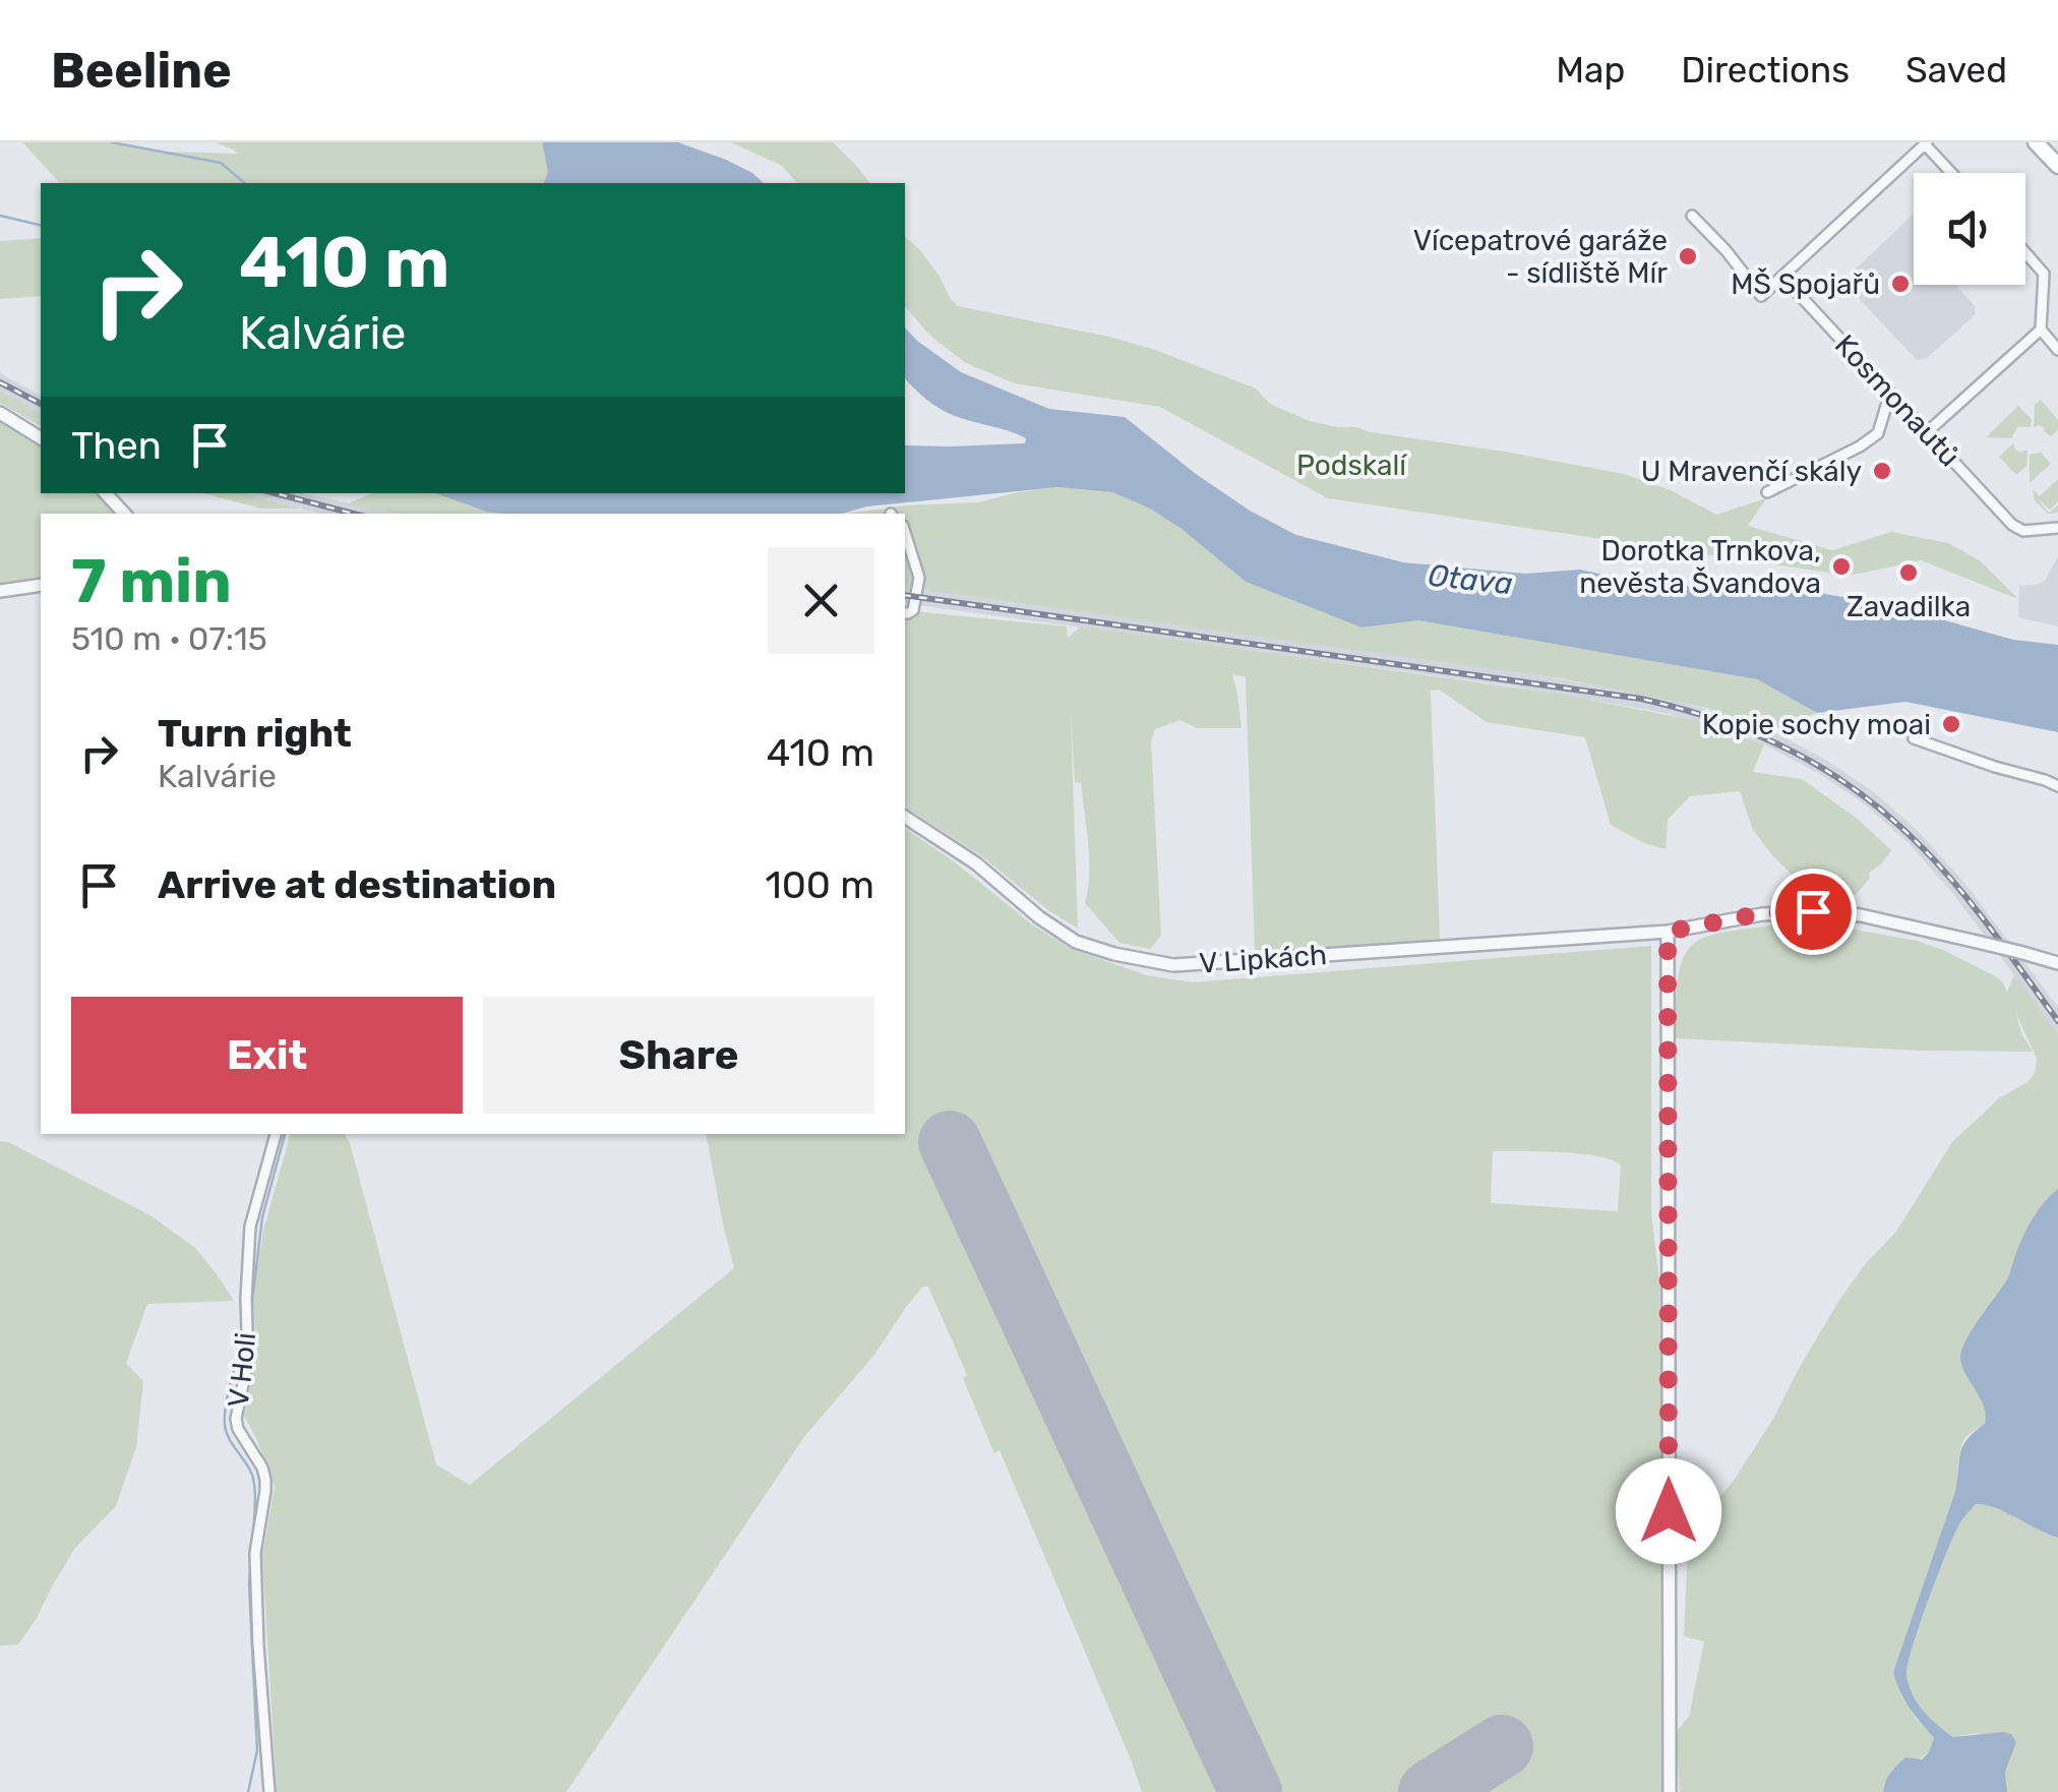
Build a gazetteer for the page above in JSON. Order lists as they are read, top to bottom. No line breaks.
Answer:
{"streets":{"street":["Kosmonautů","V Lipkách","V Holi"]},"water":["Otava"],"parks":["Podskalí"],"places":["Vícepatrové garáže - sídliště Mír","MŠ Spojařů","U Mravenčí skály","Dorotka Trnkova, nevěsta Švandova","Zavadilka","Kopie sochy moai"],"page":{"header":"Beeline","nav":["Map","Directions","Saved"],"turn":["410 m","Kalvárie"],"then":"Then","heading":["7 min","510 m · 07:15"],"list":[{"name":"Turn right","note":"Kalvárie","value":"410 m"},{"name":"Arrive at destination","value":"100 m"}],"buttons":["Exit","Share"]}}
